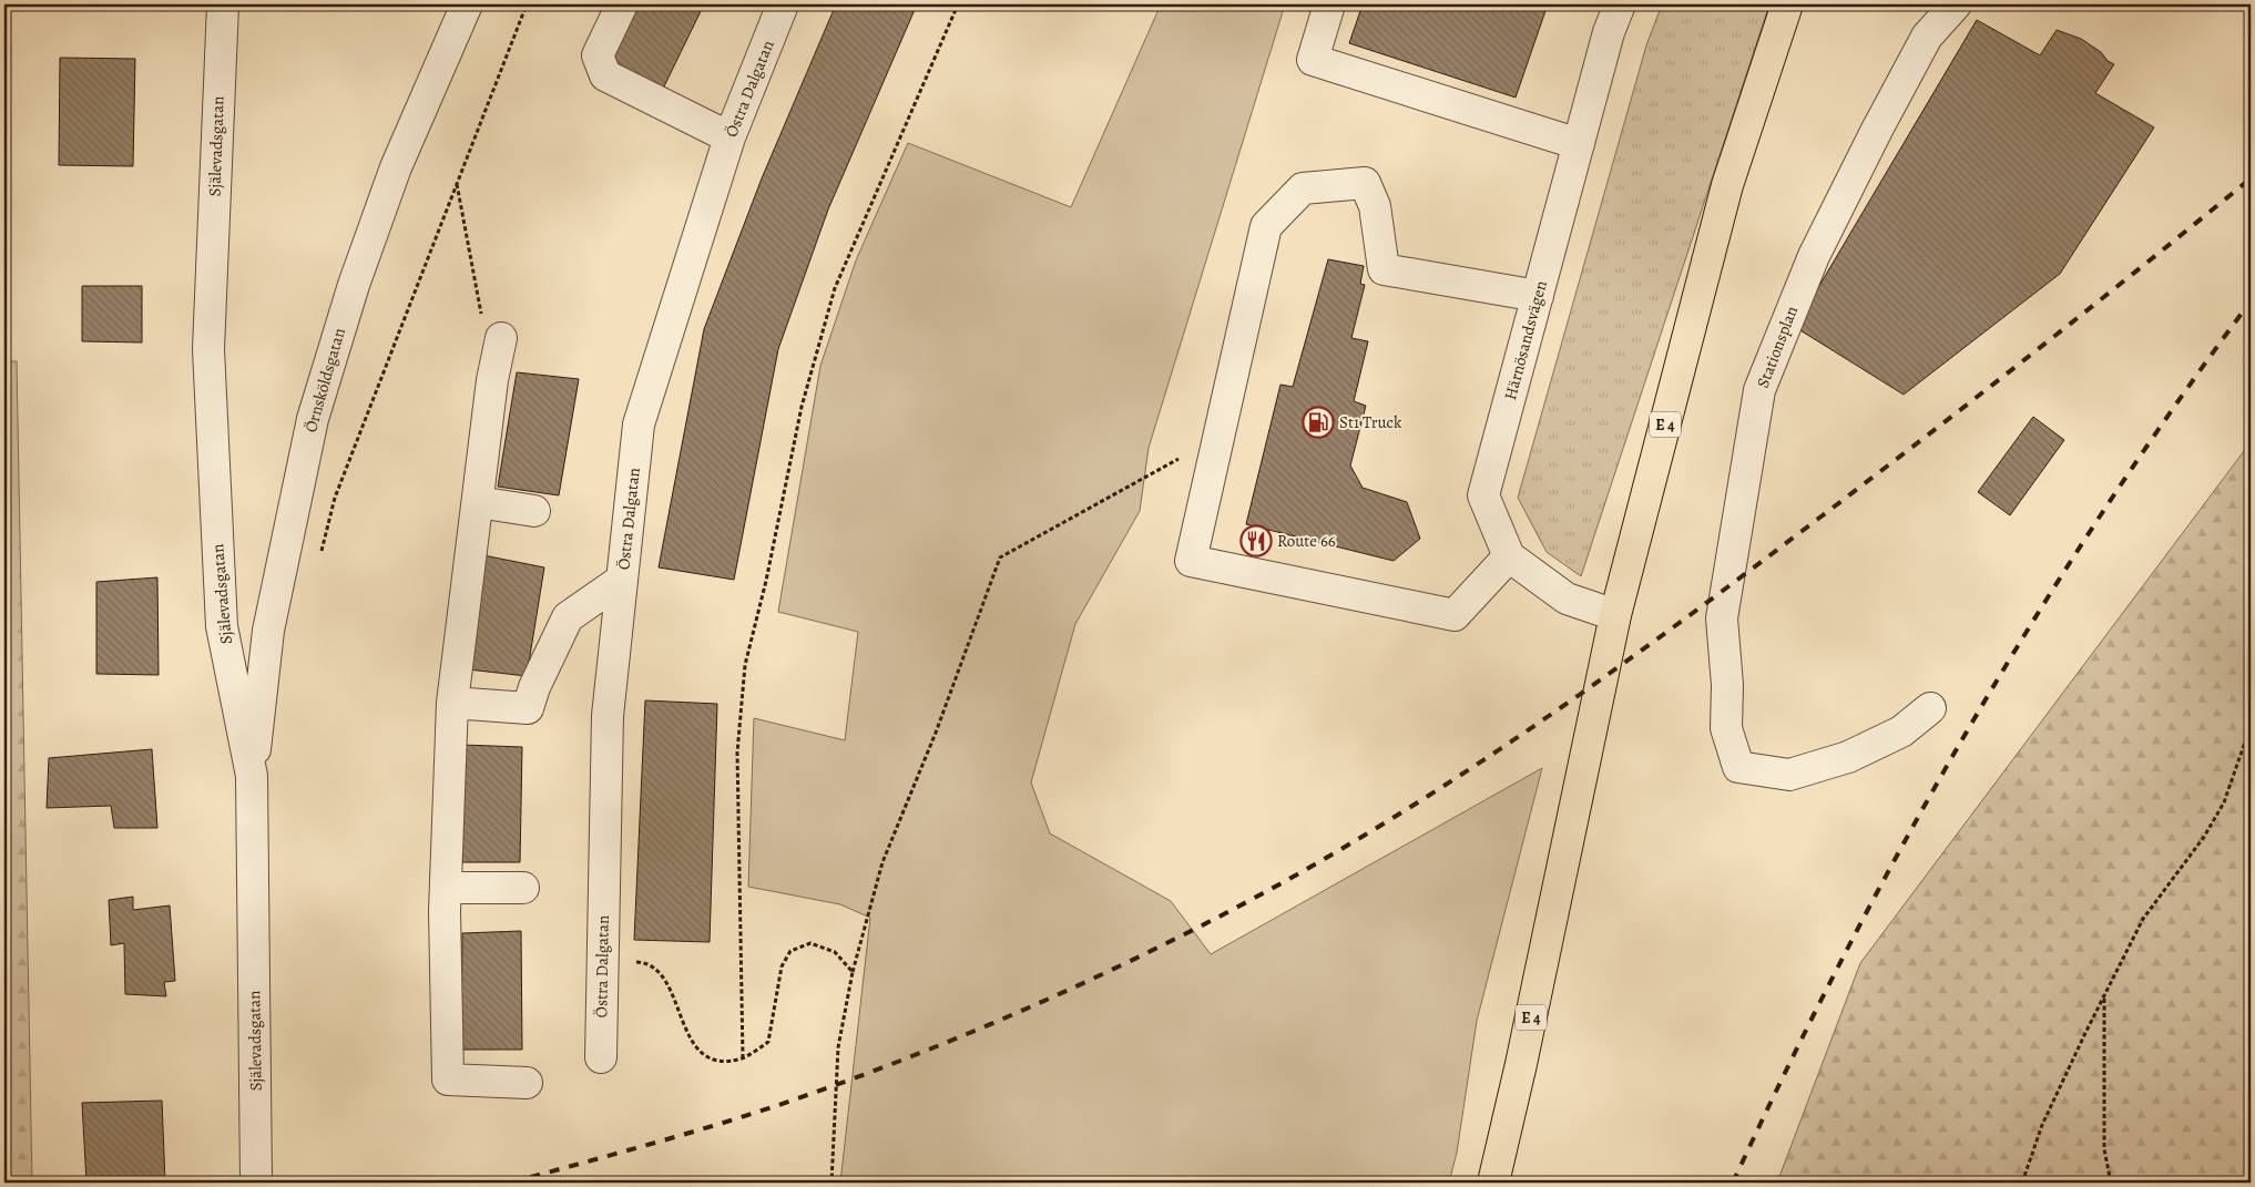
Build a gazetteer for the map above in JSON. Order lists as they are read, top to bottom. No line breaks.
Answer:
{"streets":{"highway":["E 4"],"street":["Östra Dalgatan","Själevadsgatan","Härnösandsvägen","Stationsplan","Örnsköldsgatan"]},"crossings":[["Själevadsgatan","Örnsköldsgatan"]],"places":{"fuel station":["St1 Truck"],"restaurant":["Route 66"]}}
